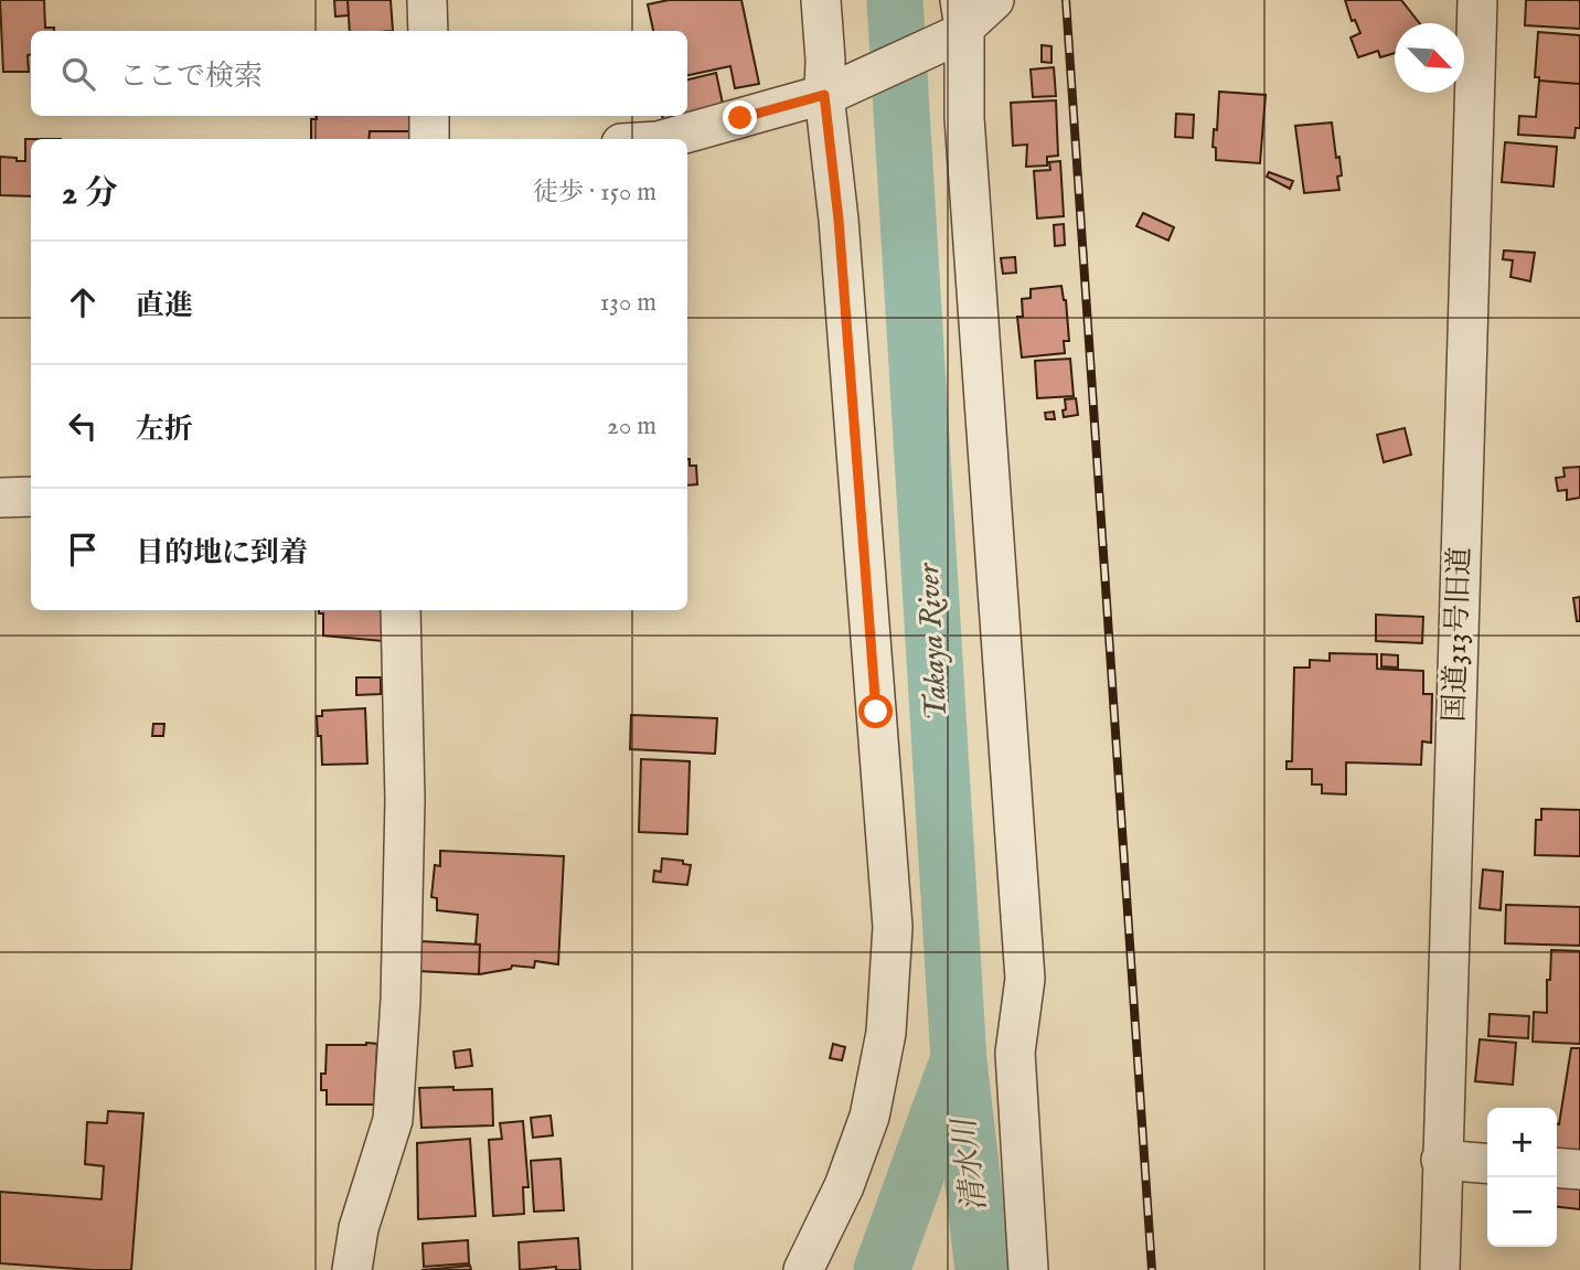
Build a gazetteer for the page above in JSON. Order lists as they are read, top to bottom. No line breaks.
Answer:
{"streets":{"street":["国道313号旧道"]},"water":["Takaya River","清水川"],"north":"bottom right","page":{"search":"ここで検索","heading":["2 分","徒歩 · 150 m"],"list":[["直進","130 m"],["左折","20 m"],"目的地に到着"],"map_buttons":["+","−"]}}
